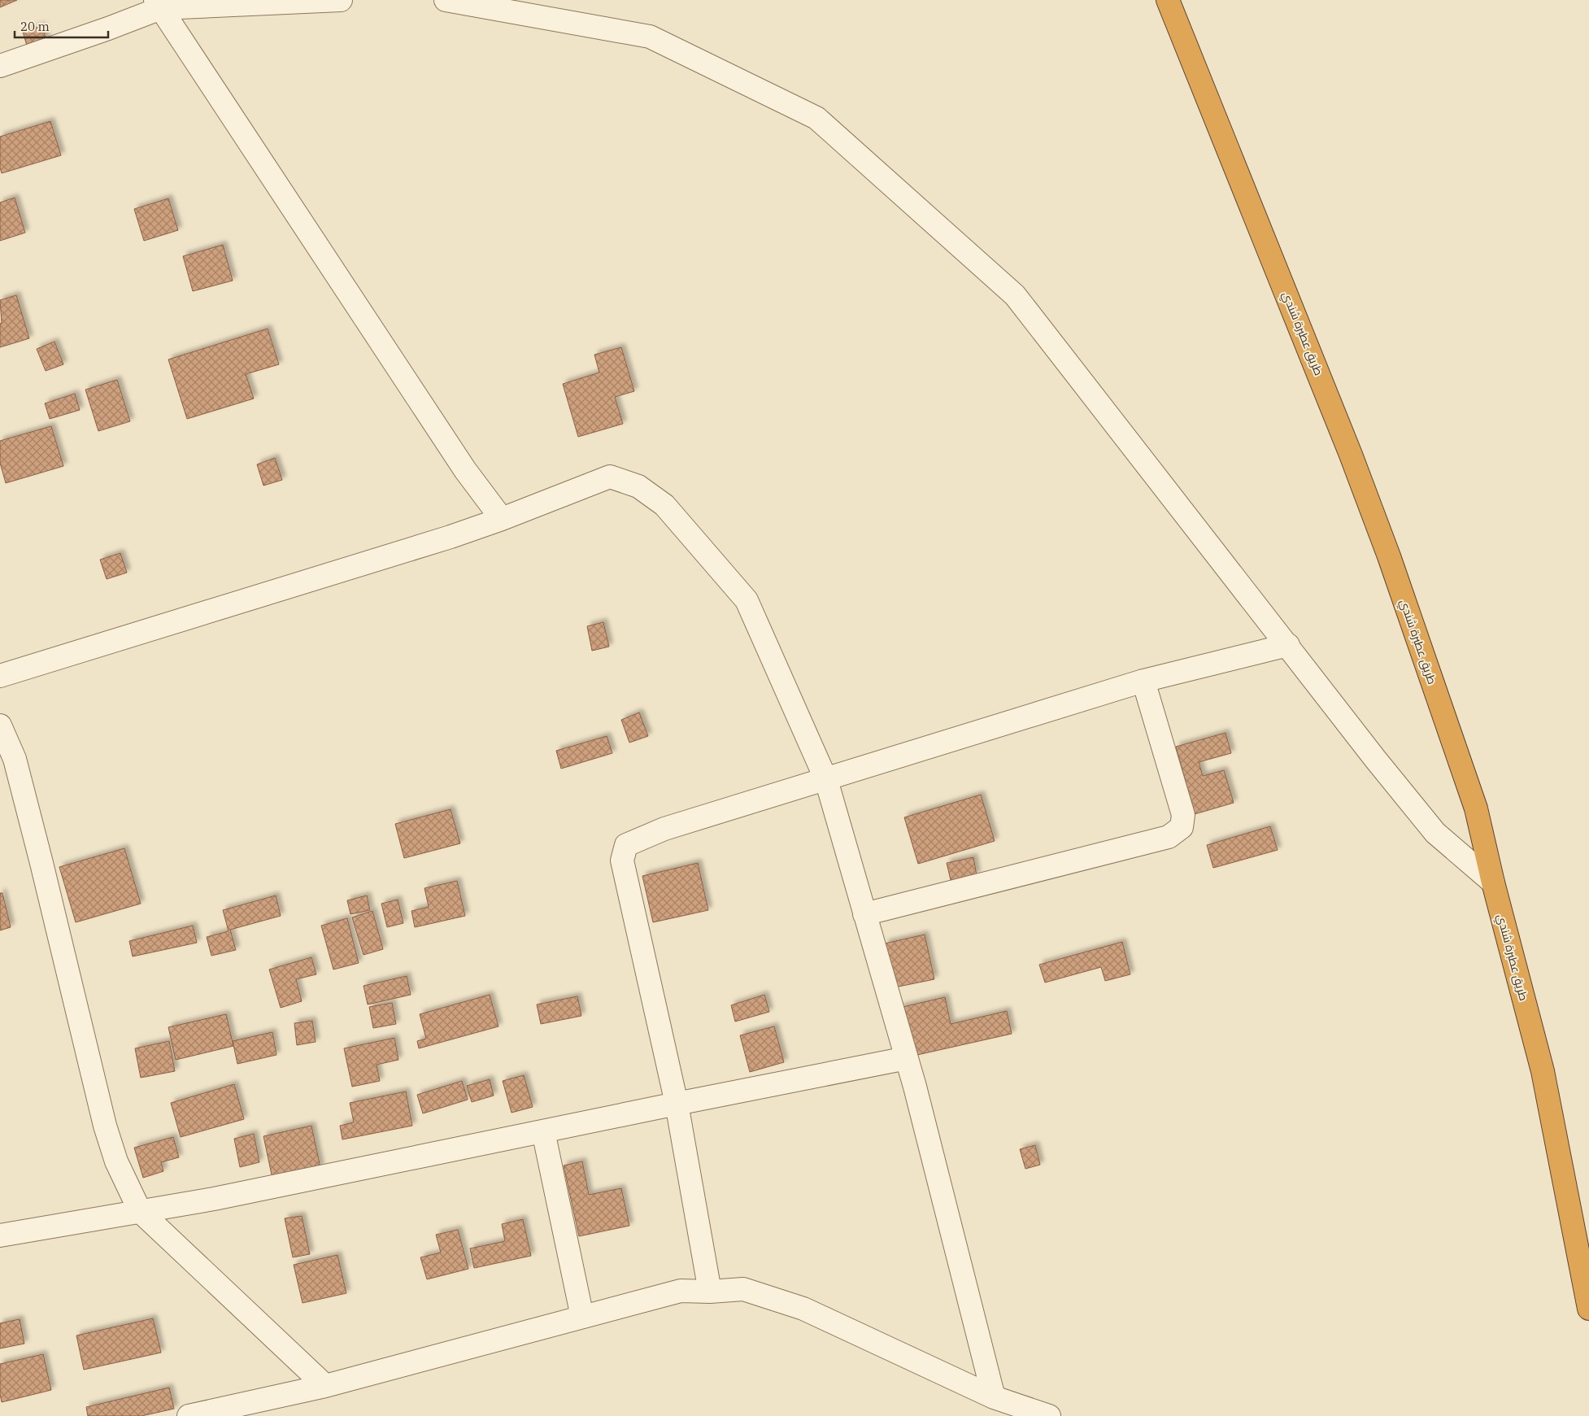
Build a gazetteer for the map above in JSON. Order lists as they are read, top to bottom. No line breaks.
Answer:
{"streets":{"highway":["طريق عطبرة شندي"]},"scale_bar":"20 m"}
